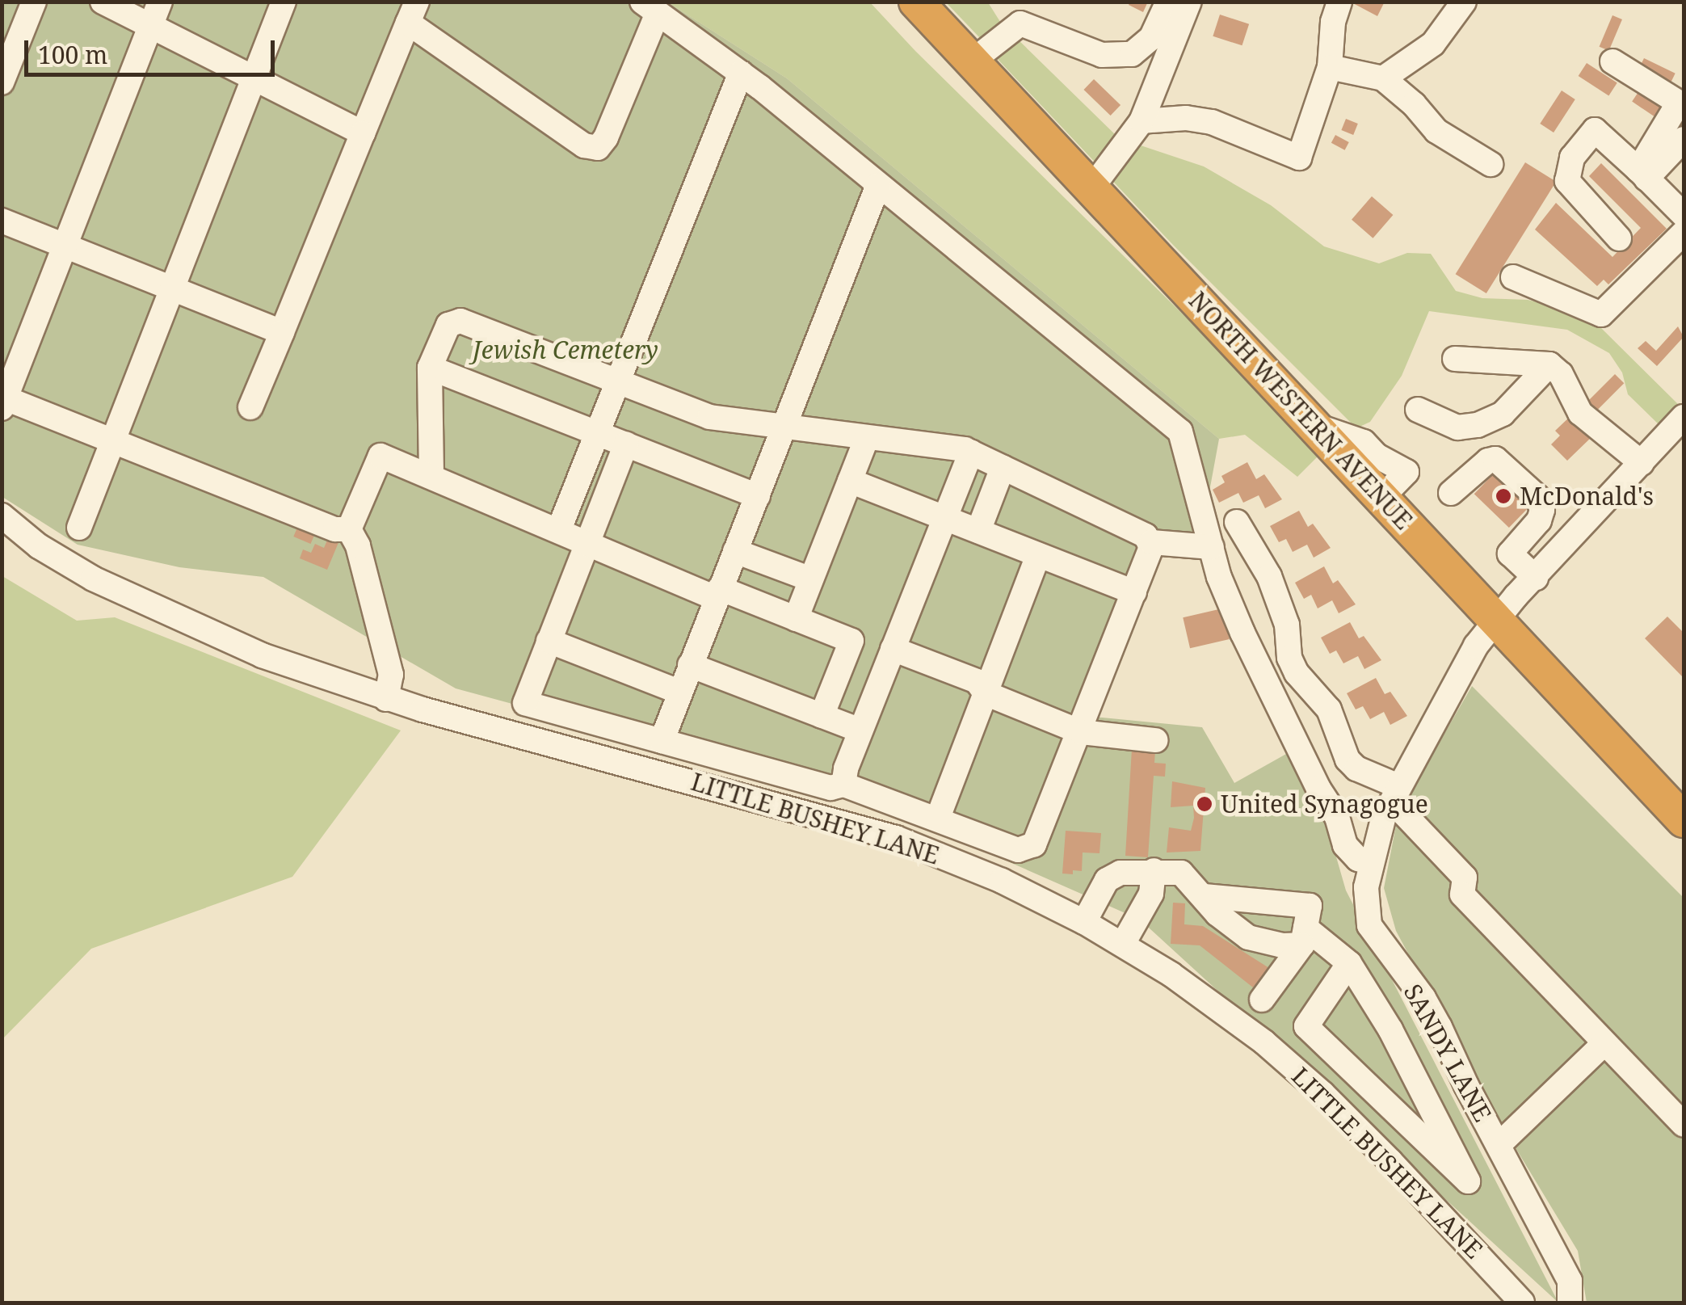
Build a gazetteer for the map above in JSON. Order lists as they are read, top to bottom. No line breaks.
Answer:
{"streets":{"highway":["NORTH WESTERN AVENUE"],"street":["LITTLE BUSHEY LANE","SANDY LANE"]},"crossings":[["NORTH WESTERN AVENUE","SANDY LANE"]],"parks":["Jewish Cemetery"],"places":["McDonald's","United Synagogue"],"scale_bar":"100 m"}
